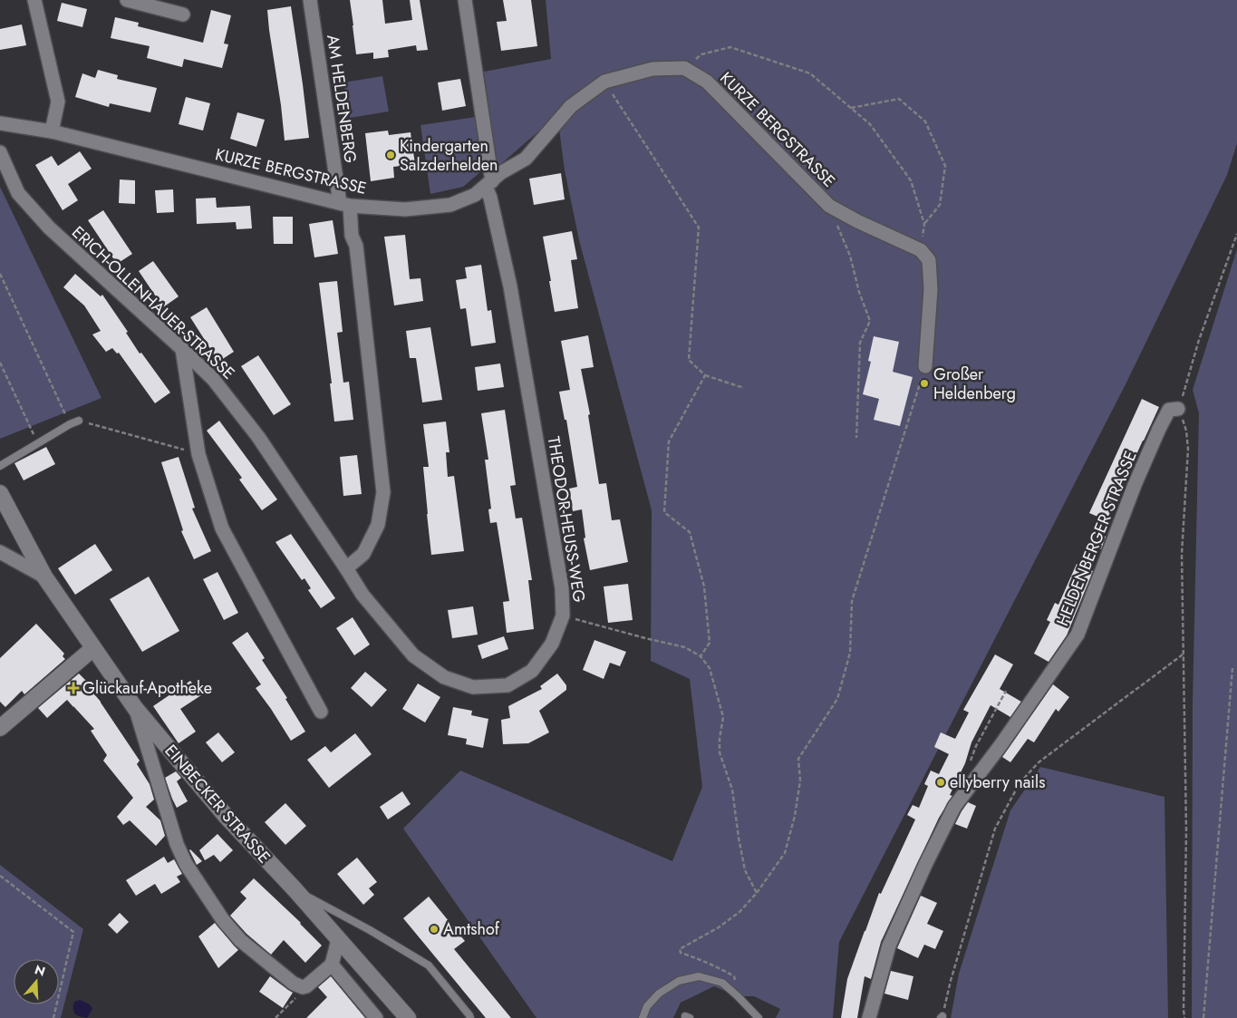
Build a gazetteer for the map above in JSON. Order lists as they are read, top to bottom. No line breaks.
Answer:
{"streets":{"street":["AM HELDENBERG","KURZE BERGSTRASSE","ERICH-OLLENHAUER-STRASSE","THEODOR-HEUSS-WEG","HELDENBERGER STRASSE","EINBECKER STRASSE"]},"crossings":[["AM HELDENBERG","KURZE BERGSTRASSE"],["KURZE BERGSTRASSE","THEODOR-HEUSS-WEG"],["ERICH-OLLENHAUER-STRASSE","THEODOR-HEUSS-WEG"]],"places":{"other":["Kindergarten Salzderhelden","Großer Heldenberg","ellyberry nails","Amtshof"],"health":["Glückauf-Apotheke"]},"north":"top"}
